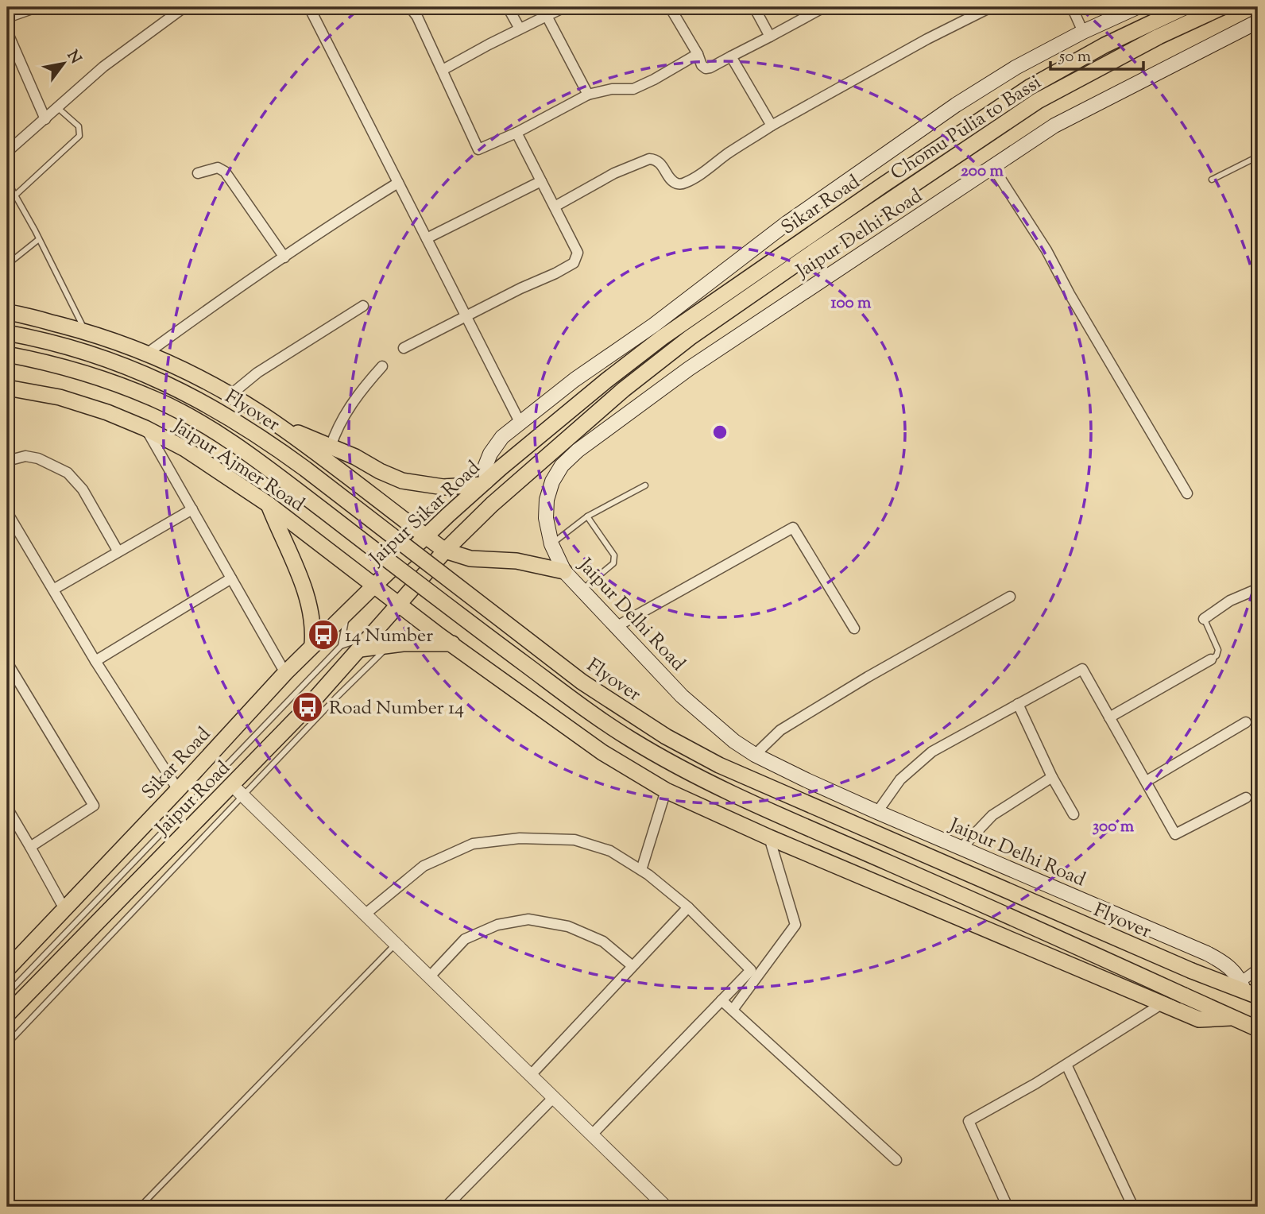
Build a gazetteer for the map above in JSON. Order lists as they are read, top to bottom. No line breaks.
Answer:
{"streets":{"main road":["Chomu Pulia to Bassi","Sikar Road","Jaipur Delhi Road","Flyover","Jaipur Ajmer Road","Jaipur Sikar Road","Jaipur Road"]},"crossings":[["Chomu Pulia to Bassi","Jaipur Road"],["Sikar Road","Jaipur Ajmer Road"],["Sikar Road","Jaipur Sikar Road"],["Jaipur Delhi Road","Flyover"],["Flyover","Jaipur Ajmer Road"],["Jaipur Ajmer Road","Jaipur Sikar Road"],["Jaipur Ajmer Road","Jaipur Road"]],"places":{"bus stop":["14 Number","Road Number 14"]},"scale_bar":"50 m","north":"top right","rings":["200 m","100 m","300 m"]}
